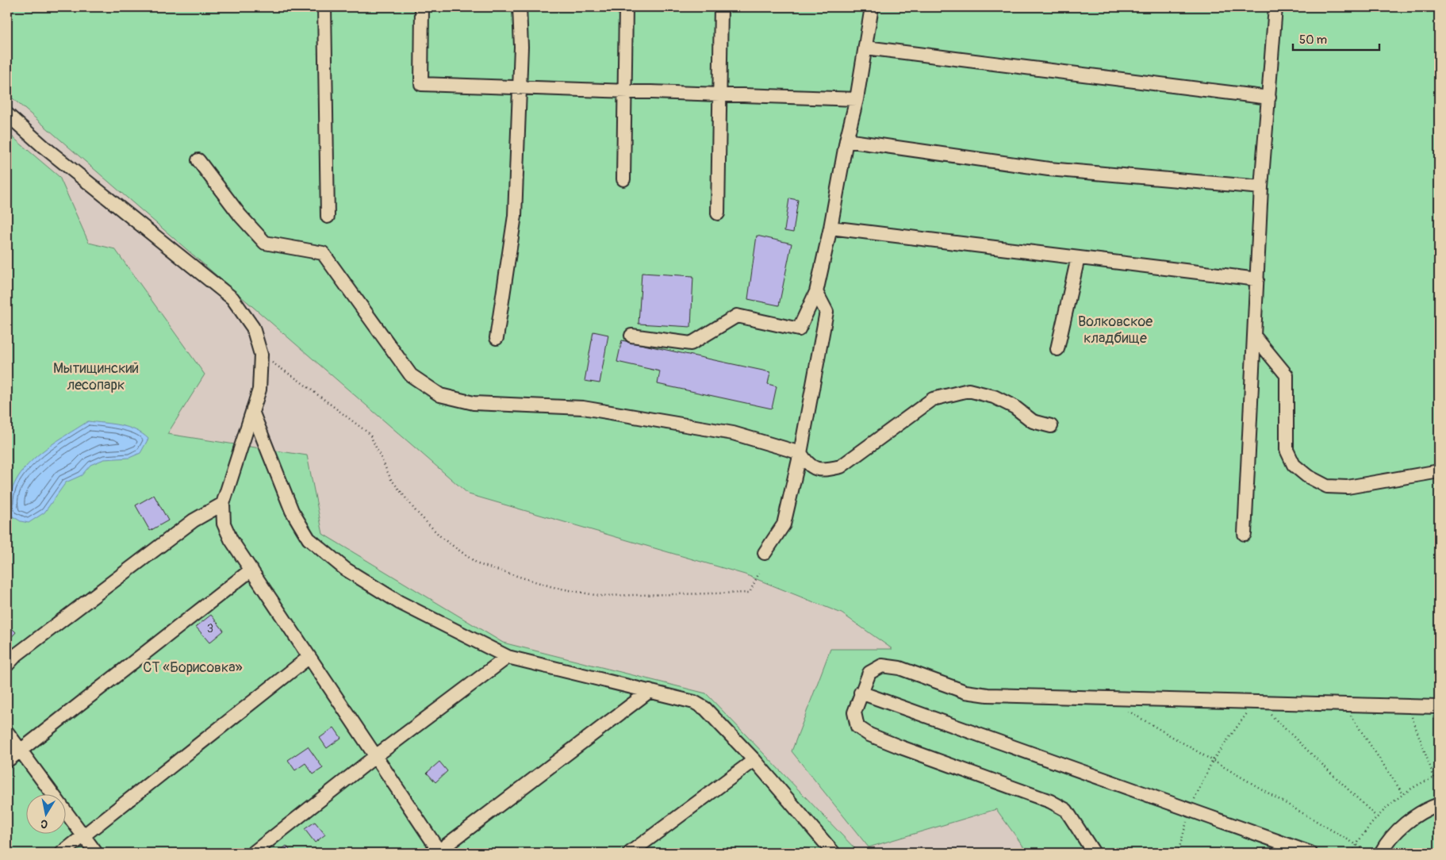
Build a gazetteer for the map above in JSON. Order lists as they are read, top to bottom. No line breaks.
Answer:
{"parks":["Волковское кладбище","Мытищинский лесопарк","СТ «Борисовка»"],"house_numbers":["3"],"scale_bar":"50 m","north":"bottom"}
